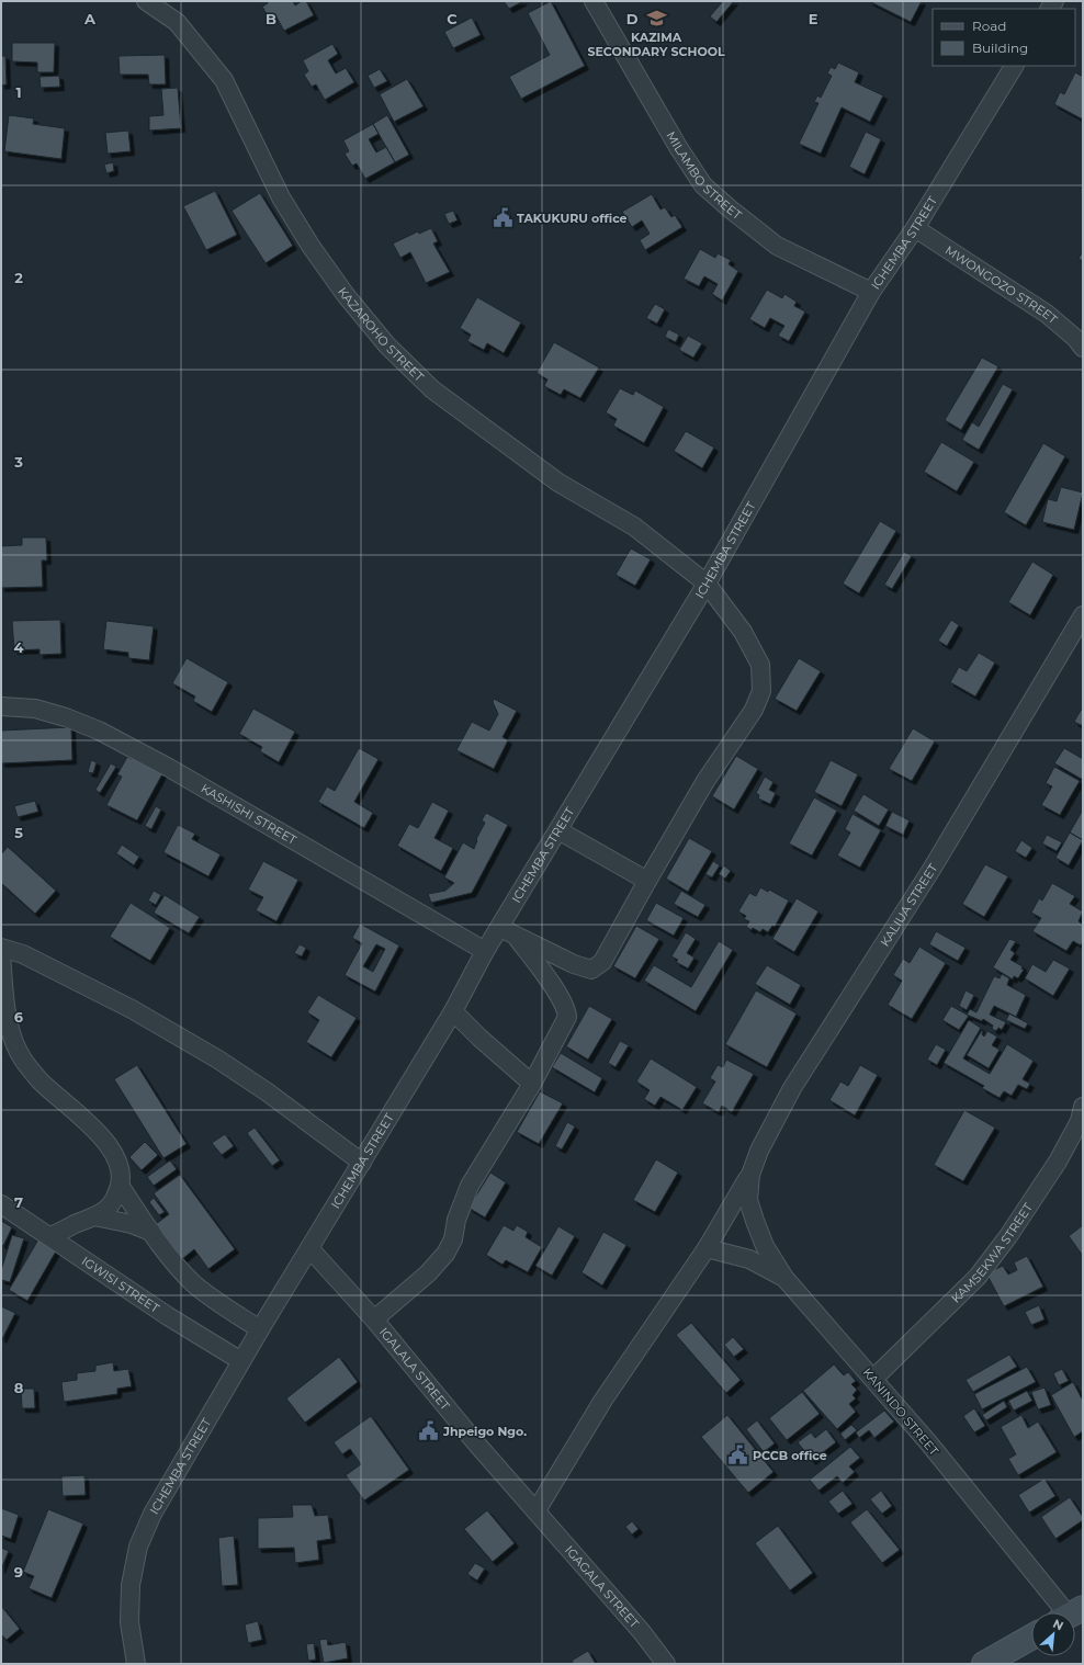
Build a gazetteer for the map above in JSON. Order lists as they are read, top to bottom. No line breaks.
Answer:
{"streets":{"street":["MILAMBO STREET","ICHEMBA STREET","MWONGOZO STREET","KAZAROHO STREET","KASHISHI STREET","KALIUA STREET","KAMSEKWA STREET","IGWISI STREET","IGALALA STREET","KANINDO STREET","IGAGALA STREET"]},"crossings":[["MILAMBO STREET","ICHEMBA STREET"],["ICHEMBA STREET","MWONGOZO STREET"],["ICHEMBA STREET","KAZAROHO STREET"],["ICHEMBA STREET","KASHISHI STREET"],["ICHEMBA STREET","IGWISI STREET"],["ICHEMBA STREET","IGALALA STREET"],["KALIUA STREET","KANINDO STREET"],["KAMSEKWA STREET","KANINDO STREET"],["IGALALA STREET","IGAGALA STREET"]],"places":{"school or university":["KAZIMA SECONDARY SCHOOL"],"public building":["TAKUKURU office","Jhpeigo Ngo.","PCCB office"]},"legend":["Road","Building"],"north":"top right","grid":{"columns":["A","B","C","D","E"],"rows":["1","2","3","4","5","6","7","8","9"]}}
